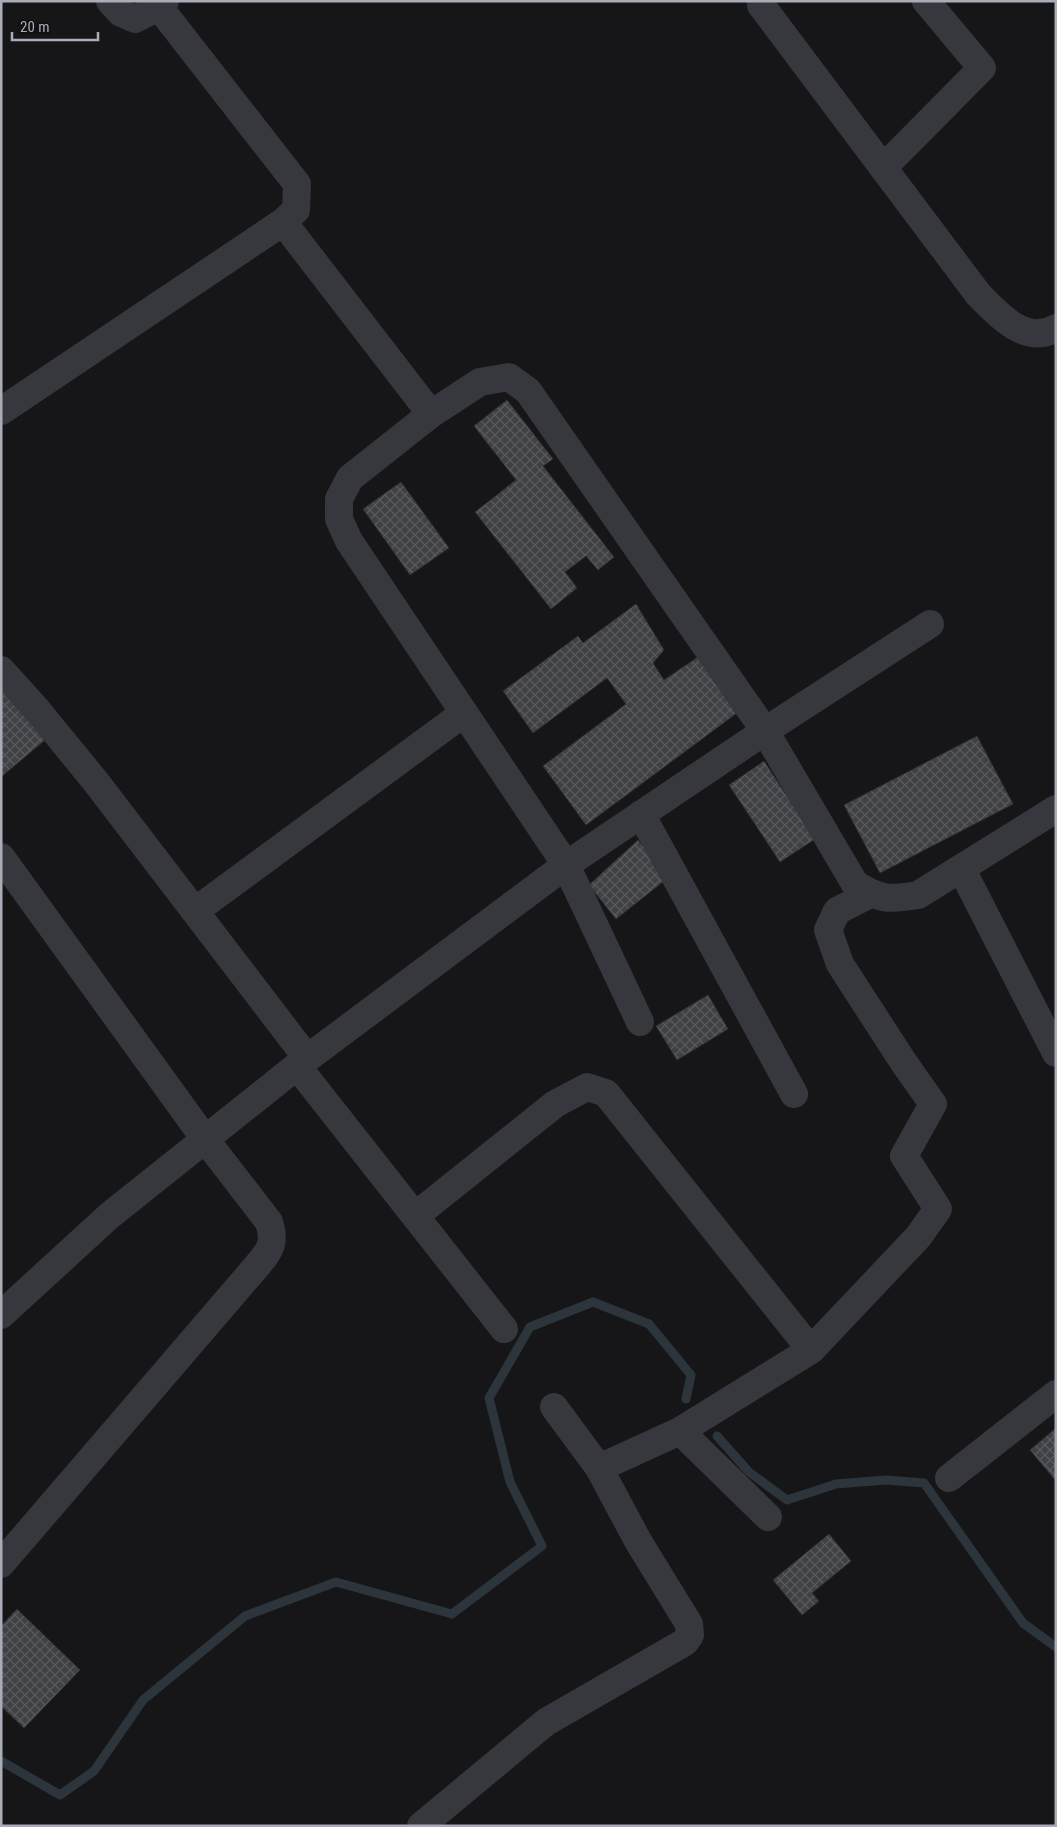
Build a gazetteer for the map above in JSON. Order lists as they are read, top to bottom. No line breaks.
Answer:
{"scale_bar":"20 m"}
